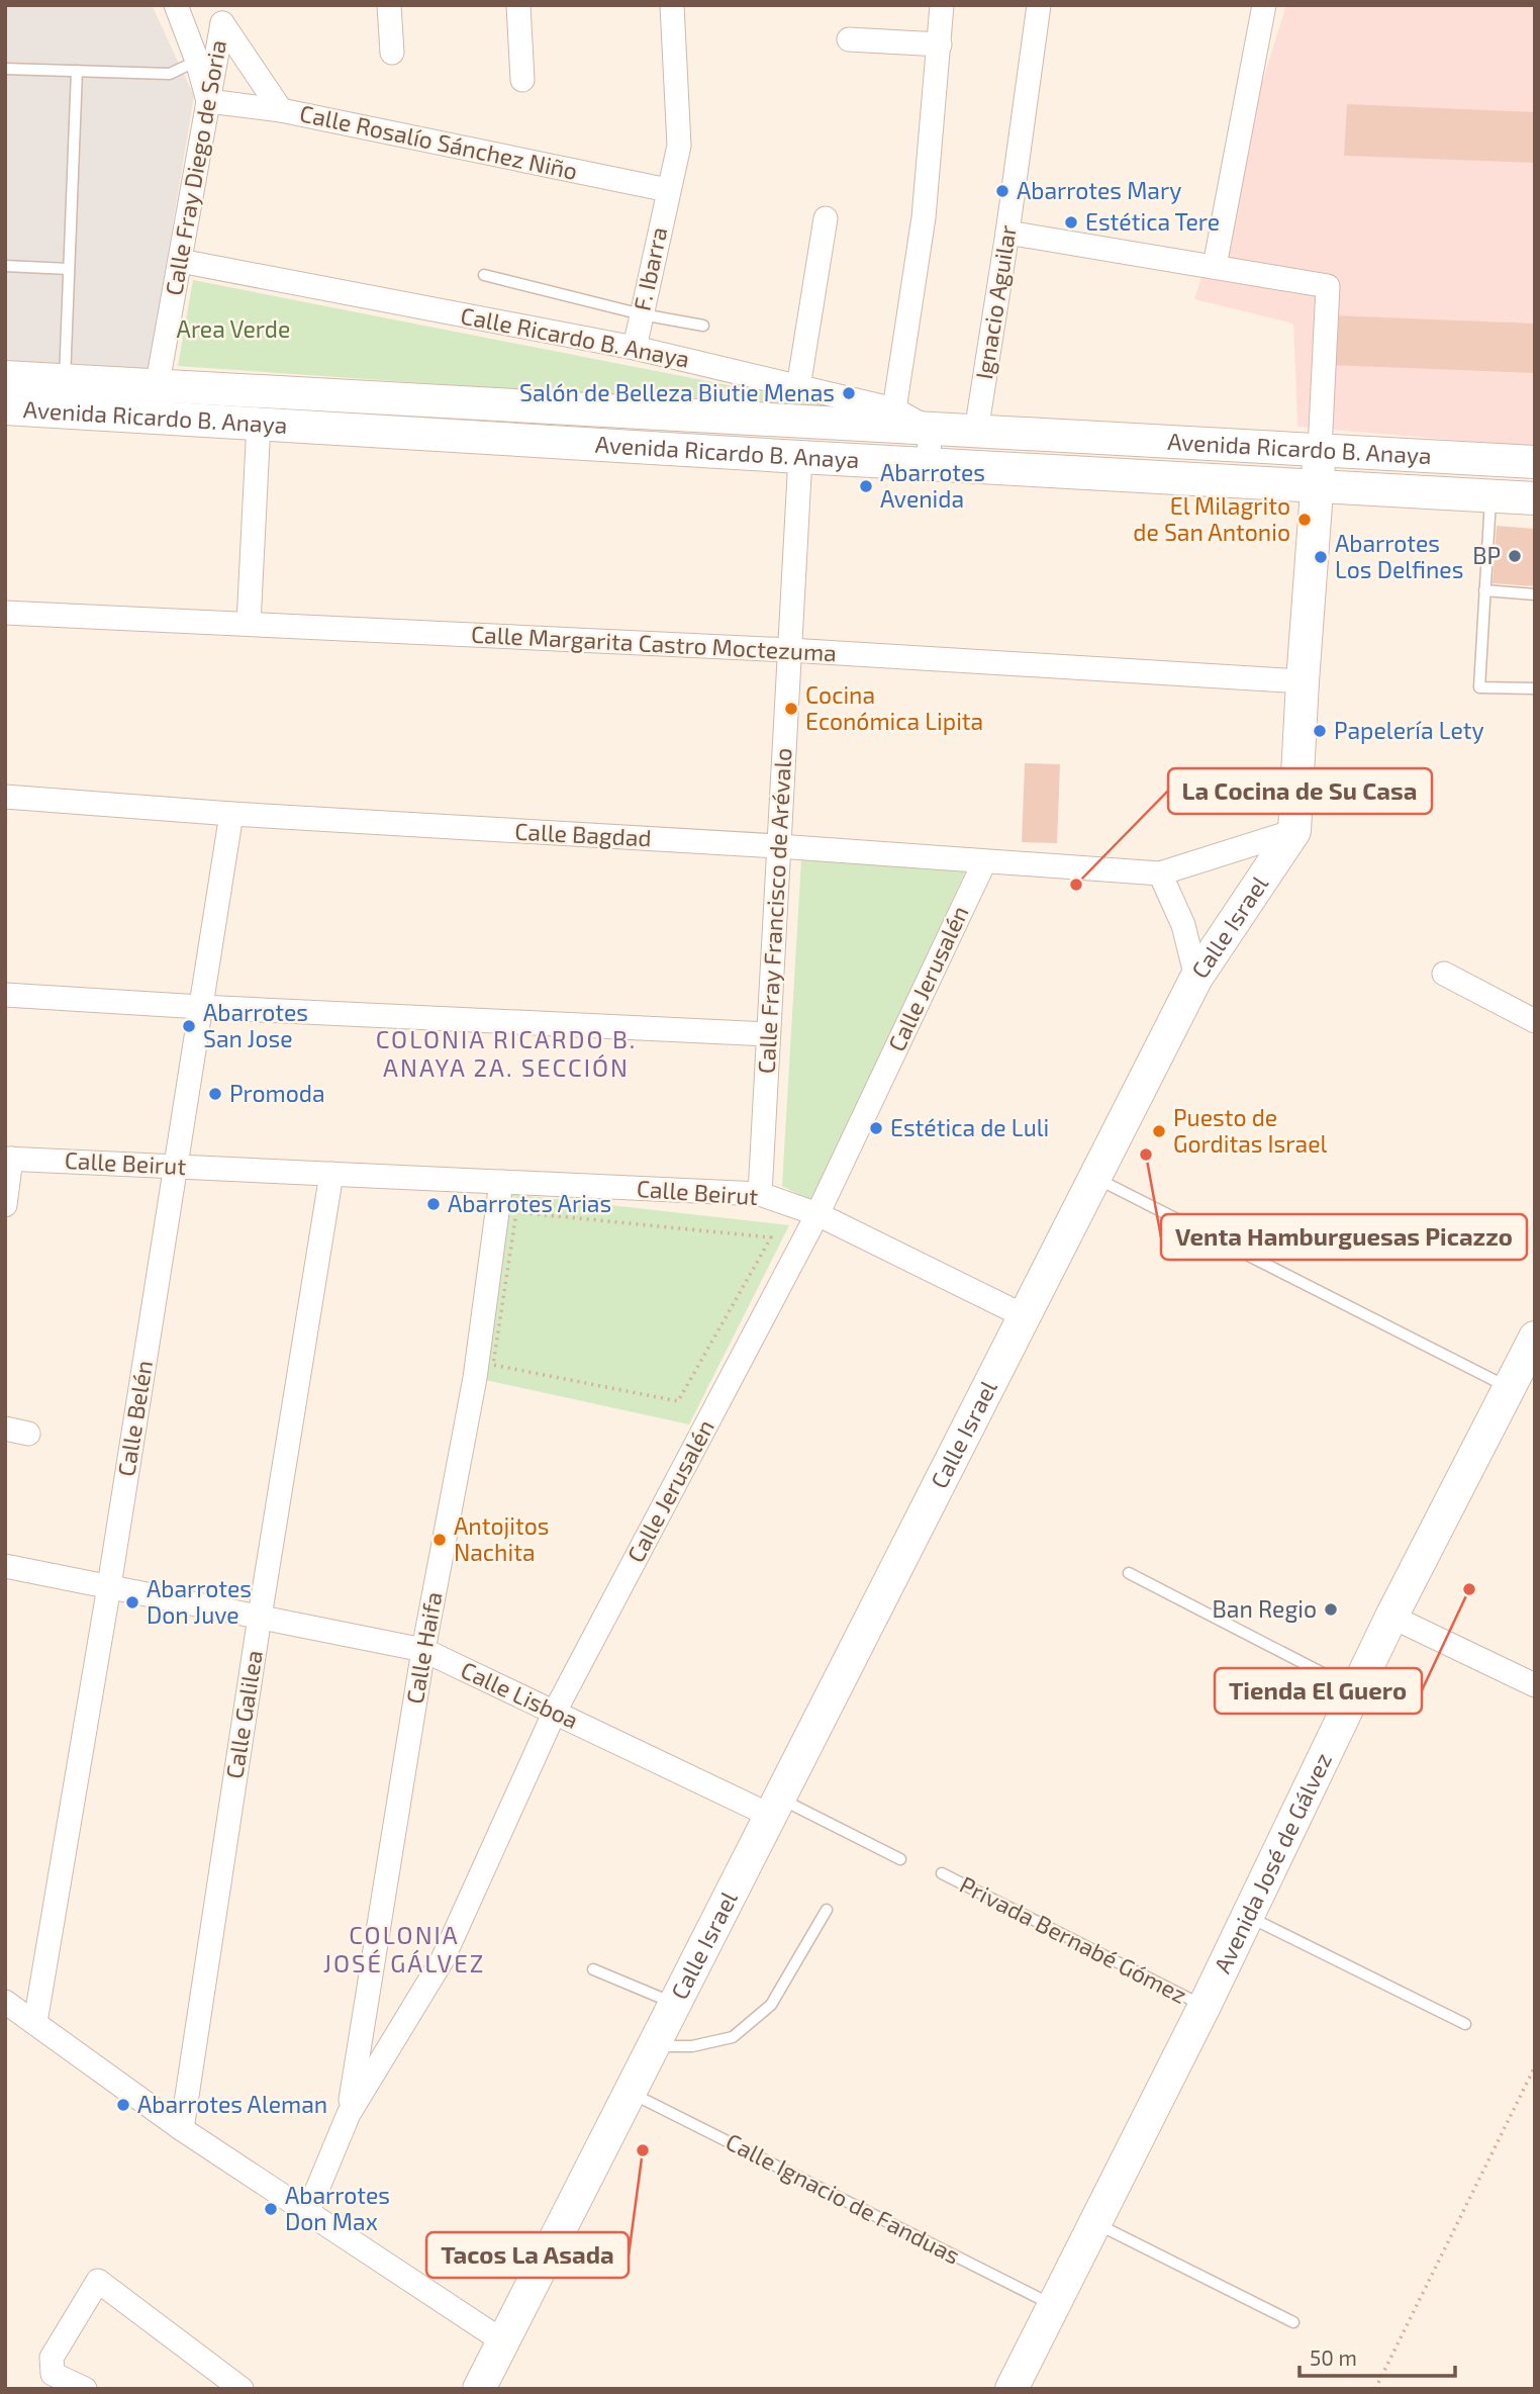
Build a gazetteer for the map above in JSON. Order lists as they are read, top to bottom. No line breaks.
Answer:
{"streets":{"main road":["Avenida Ricardo B. Anaya","Calle Israel","Avenida José de Gálvez"],"street":["Calle Rosalío Sánchez Niño","Calle Fray Diego de Soria","F. Ibarra","Ignacio Aguilar","Calle Ricardo B. Anaya","Calle Margarita Castro Moctezuma","Calle Bagdad","Calle Fray Francisco de Arévalo","Calle Jerusalén","Calle Beirut","Calle Belén","Calle Haifa","Calle Lisboa","Calle Galilea"],"lane":["Privada Bernabé Gómez","Calle Ignacio de Fanduas"]},"crossings":[["Calle Rosalío Sánchez Niño","Calle Fray Diego de Soria"],["Calle Rosalío Sánchez Niño","F. Ibarra"],["Calle Fray Diego de Soria","Calle Ricardo B. Anaya"],["Calle Fray Diego de Soria","Avenida Ricardo B. Anaya"],["F. Ibarra","Calle Ricardo B. Anaya"],["Ignacio Aguilar","Avenida Ricardo B. Anaya"],["Calle Ricardo B. Anaya","Avenida Ricardo B. Anaya"],["Avenida Ricardo B. Anaya","Calle Fray Francisco de Arévalo"],["Calle Margarita Castro Moctezuma","Calle Fray Francisco de Arévalo"],["Calle Bagdad","Calle Fray Francisco de Arévalo"],["Calle Bagdad","Calle Israel"],["Calle Bagdad","Calle Jerusalén"],["Calle Bagdad","Calle Belén"],["Calle Fray Francisco de Arévalo","Calle Beirut"],["Calle Israel","Calle Beirut"],["Calle Israel","Calle Lisboa"],["Calle Israel","Calle Ignacio de Fanduas"],["Calle Jerusalén","Calle Beirut"],["Calle Jerusalén","Calle Haifa"],["Calle Jerusalén","Calle Lisboa"],["Calle Beirut","Calle Belén"],["Calle Beirut","Calle Haifa"],["Calle Beirut","Calle Galilea"],["Calle Belén","Calle Lisboa"],["Calle Haifa","Calle Lisboa"],["Calle Lisboa","Calle Galilea"],["Avenida José de Gálvez","Privada Bernabé Gómez"],["Avenida José de Gálvez","Calle Ignacio de Fanduas"]],"districts":["COLONIA RICARDO B. ANAYA 2A. SECCIÓN","COLONIA JOSÉ GÁLVEZ"],"parks":["Area Verde"],"places":["Abarrotes Mary","Estética Tere","Salón de Belleza Biutie Menas","Abarrotes Avenida","El Milagrito de San Antonio","BP","Abarrotes Los Delfines","Cocina Económica Lipita","Papelería Lety","La Cocina de Su Casa","Abarrotes San Jose","Promoda","Estética de Luli","Puesto de Gorditas Israel","Venta Hamburguesas Picazzo","Abarrotes Arias","Antojitos Nachita","Tienda El Guero","Abarrotes Don Juve","Ban Regio","Abarrotes Aleman","Tacos La Asada","Abarrotes Don Max"],"scale_bar":"50 m"}
